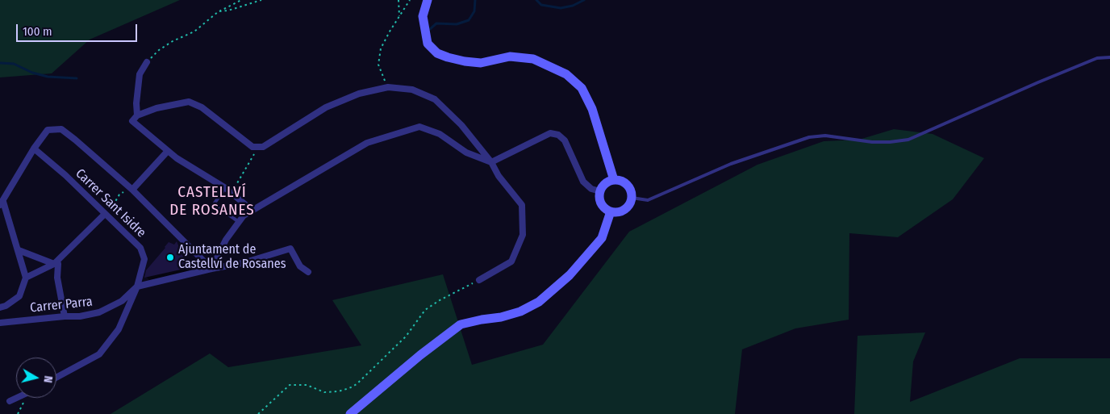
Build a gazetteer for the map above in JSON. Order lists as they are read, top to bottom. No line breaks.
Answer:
{"streets":{"street":["Carrer Sant Isidre","Carrer Parra"]},"crossings":[["Carrer Sant Isidre","Carrer Parra"]],"districts":["CASTELLVÍ DE ROSANES"],"places":["Ajuntament de Castellví de Rosanes"],"scale_bar":"100 m","north":"right"}
